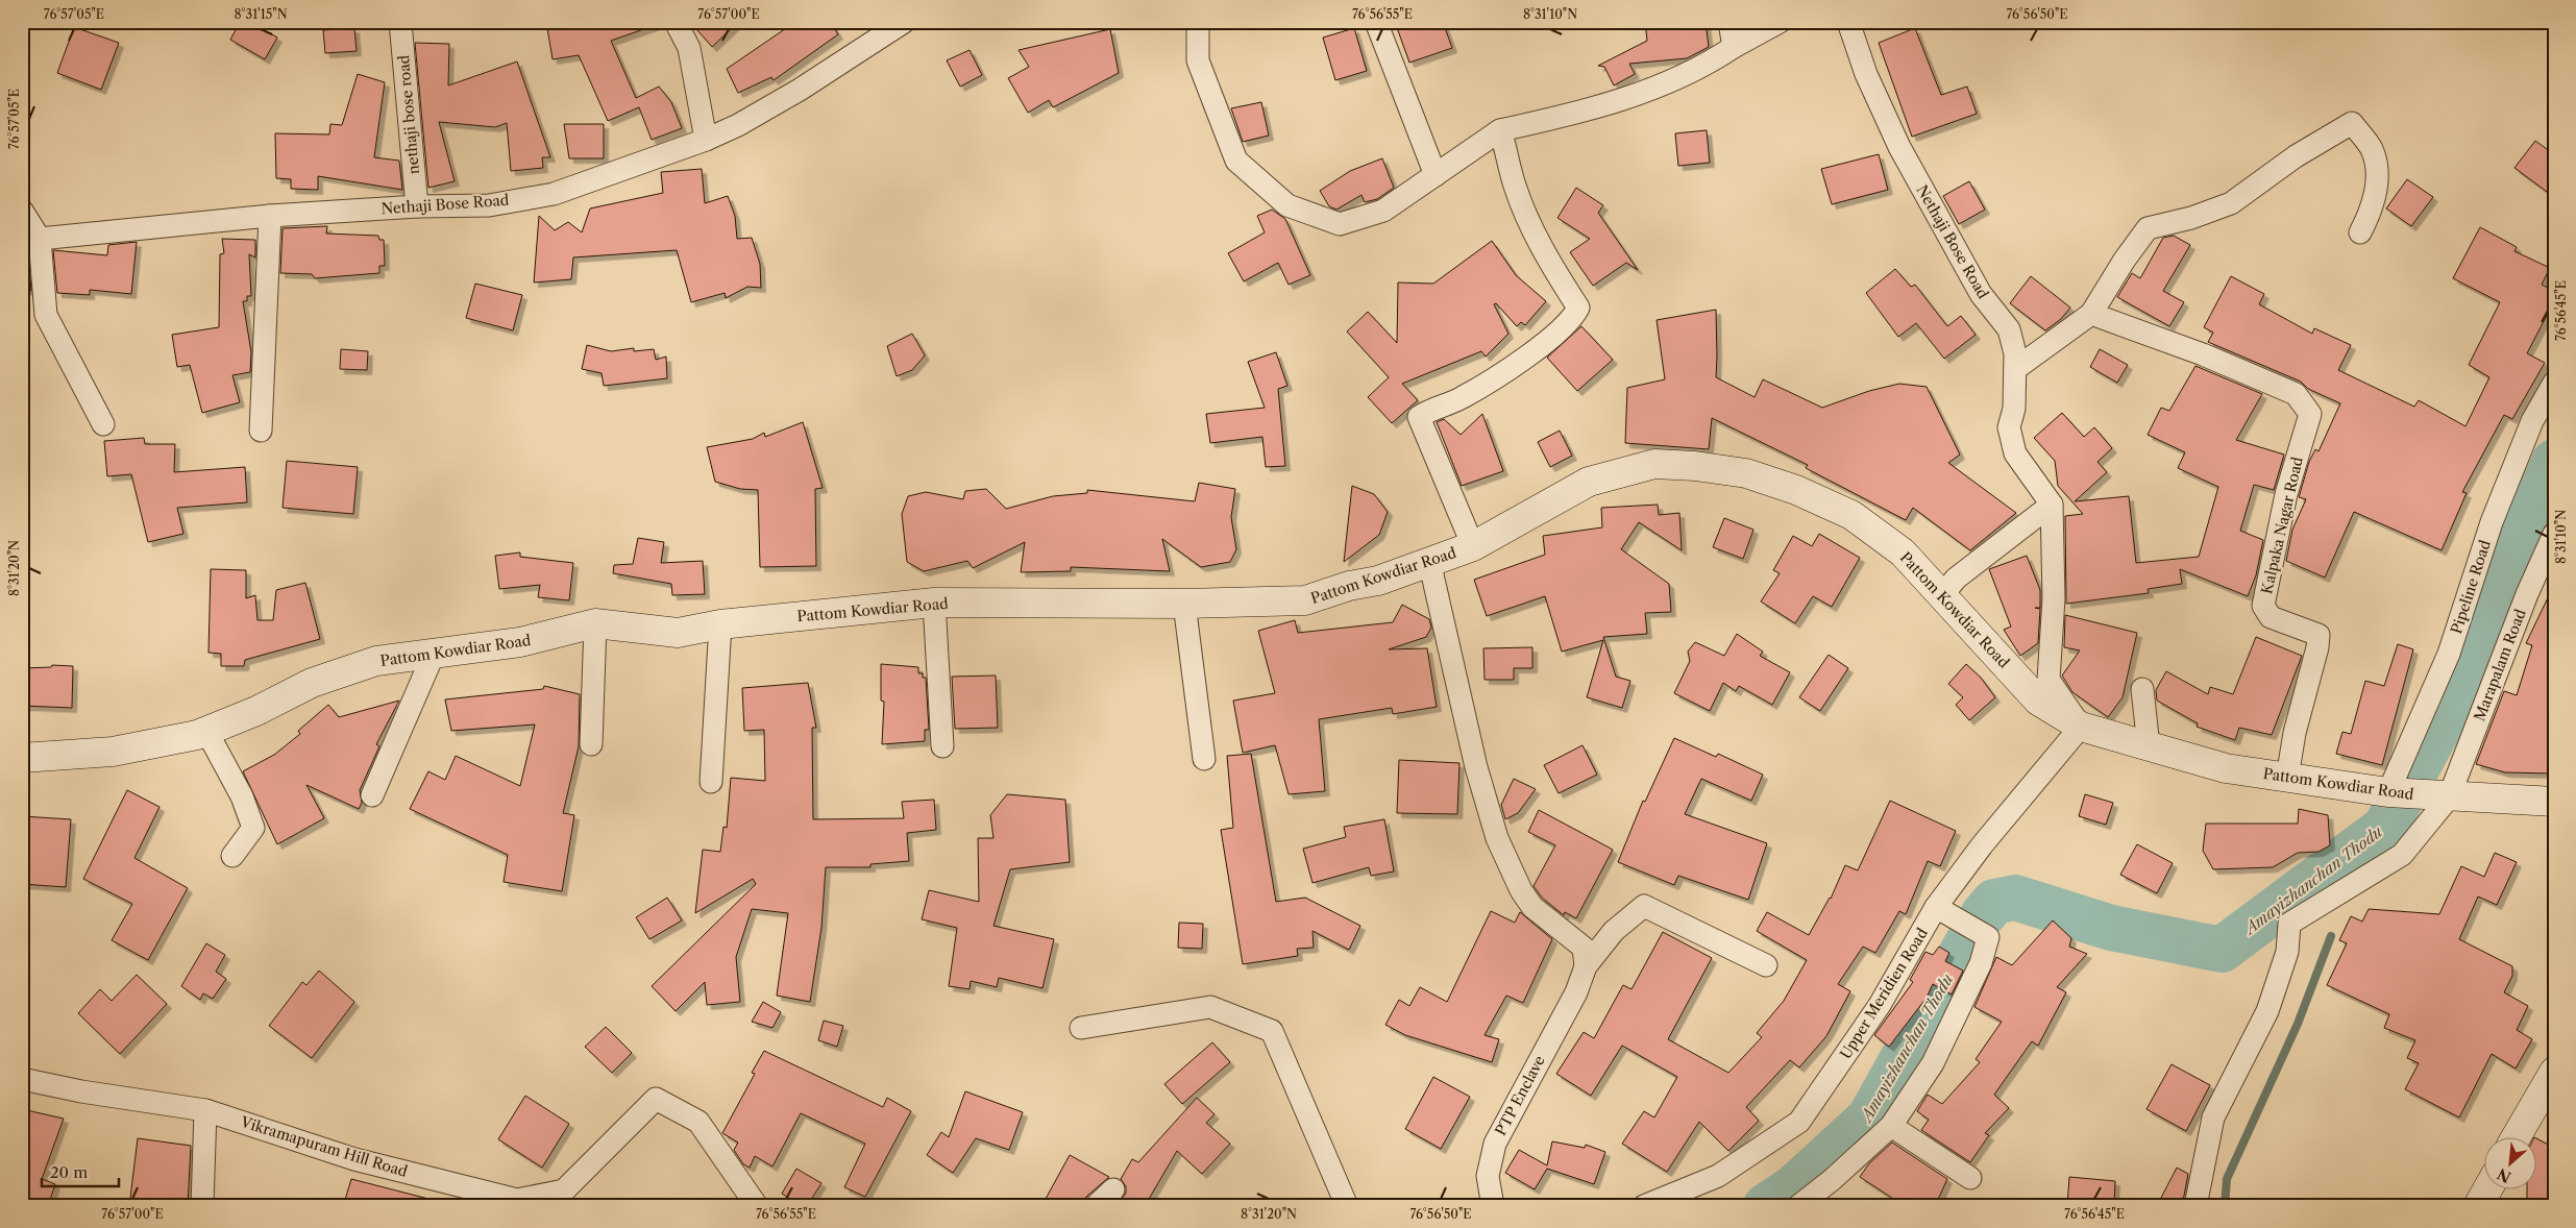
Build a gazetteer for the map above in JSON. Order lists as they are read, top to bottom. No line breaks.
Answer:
{"streets":{"main road":["Pattom Kowdiar Road"],"street":["nethaji bose road","Nethaji Bose Road","Kalpaka Nagar Road","Pipeline Road","Marapalam Road","Upper Meridien Road","PTP Enclave","Vikramapuram Hill Road"]},"crossings":[["nethaji bose road","Nethaji Bose Road"],["Kalpaka Nagar Road","Pattom Kowdiar Road"],["Pattom Kowdiar Road","Pipeline Road"],["Pattom Kowdiar Road","Marapalam Road"],["Pattom Kowdiar Road","Upper Meridien Road"]],"water":["Amayizhanchan Thodu"],"scale_bar":"20 m","north":"bottom left","coordinates":["76°57'05\"E","8°31'15\"N","76°57'00\"E","76°56'55\"E","8°31'10\"N","76°56'50\"E","76°56'45\"E","8°31'20\"N"]}
